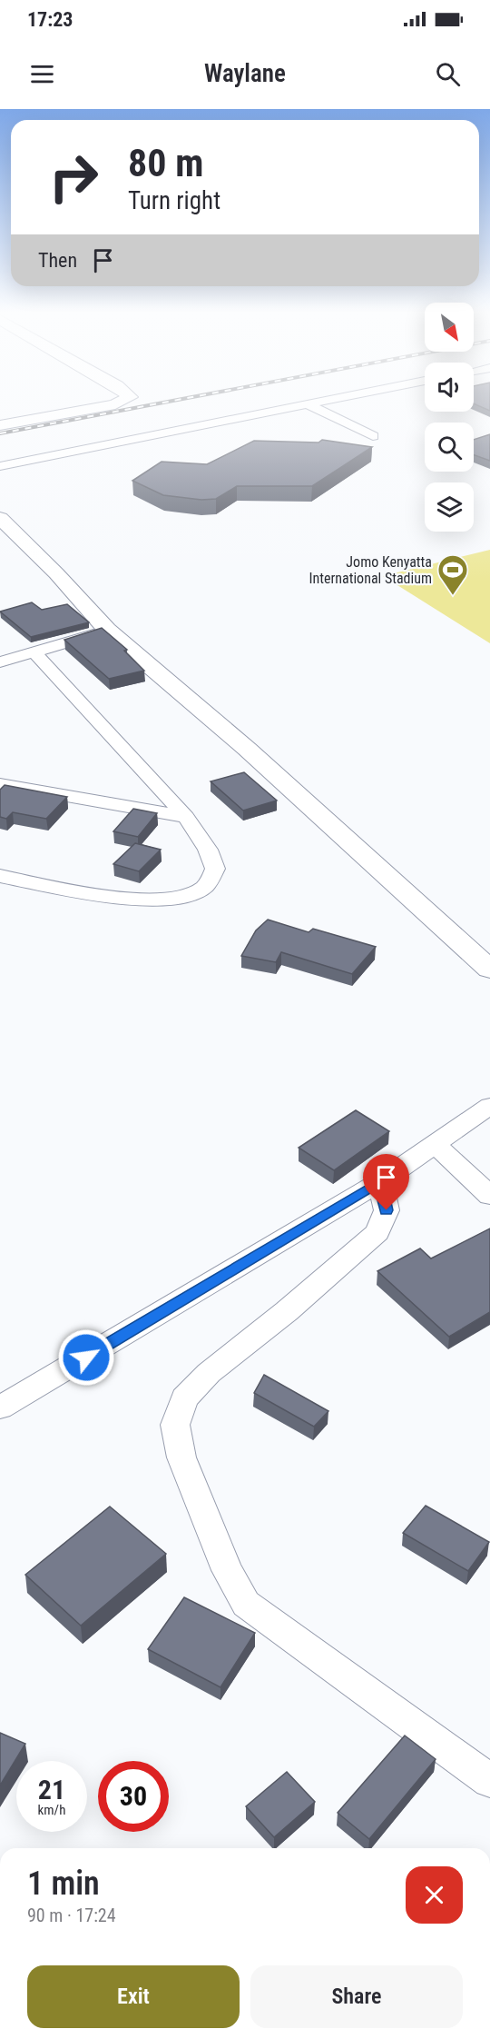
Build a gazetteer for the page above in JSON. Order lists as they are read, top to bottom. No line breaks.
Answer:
{"places":{"sports":["Jomo Kenyatta International Stadium"]},"north":"bottom right","page":{"status":"17:23","header":"Waylane","turn":["80 m","Turn right"],"then":"Then","speed":"21 km/h","limit":"30","heading":["1 min","90 m · 17:24"],"buttons":["Exit","Share"]}}
